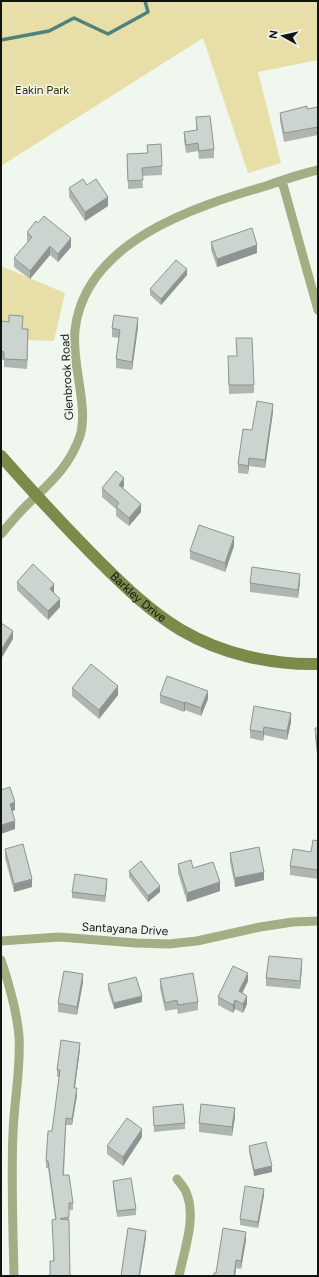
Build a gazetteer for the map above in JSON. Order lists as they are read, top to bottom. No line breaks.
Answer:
{"streets":{"street":["Glenbrook Road","Barkley Drive","Santayana Drive"]},"crossings":[["Glenbrook Road","Barkley Drive"]],"parks":["Eakin Park"],"north":"left"}
